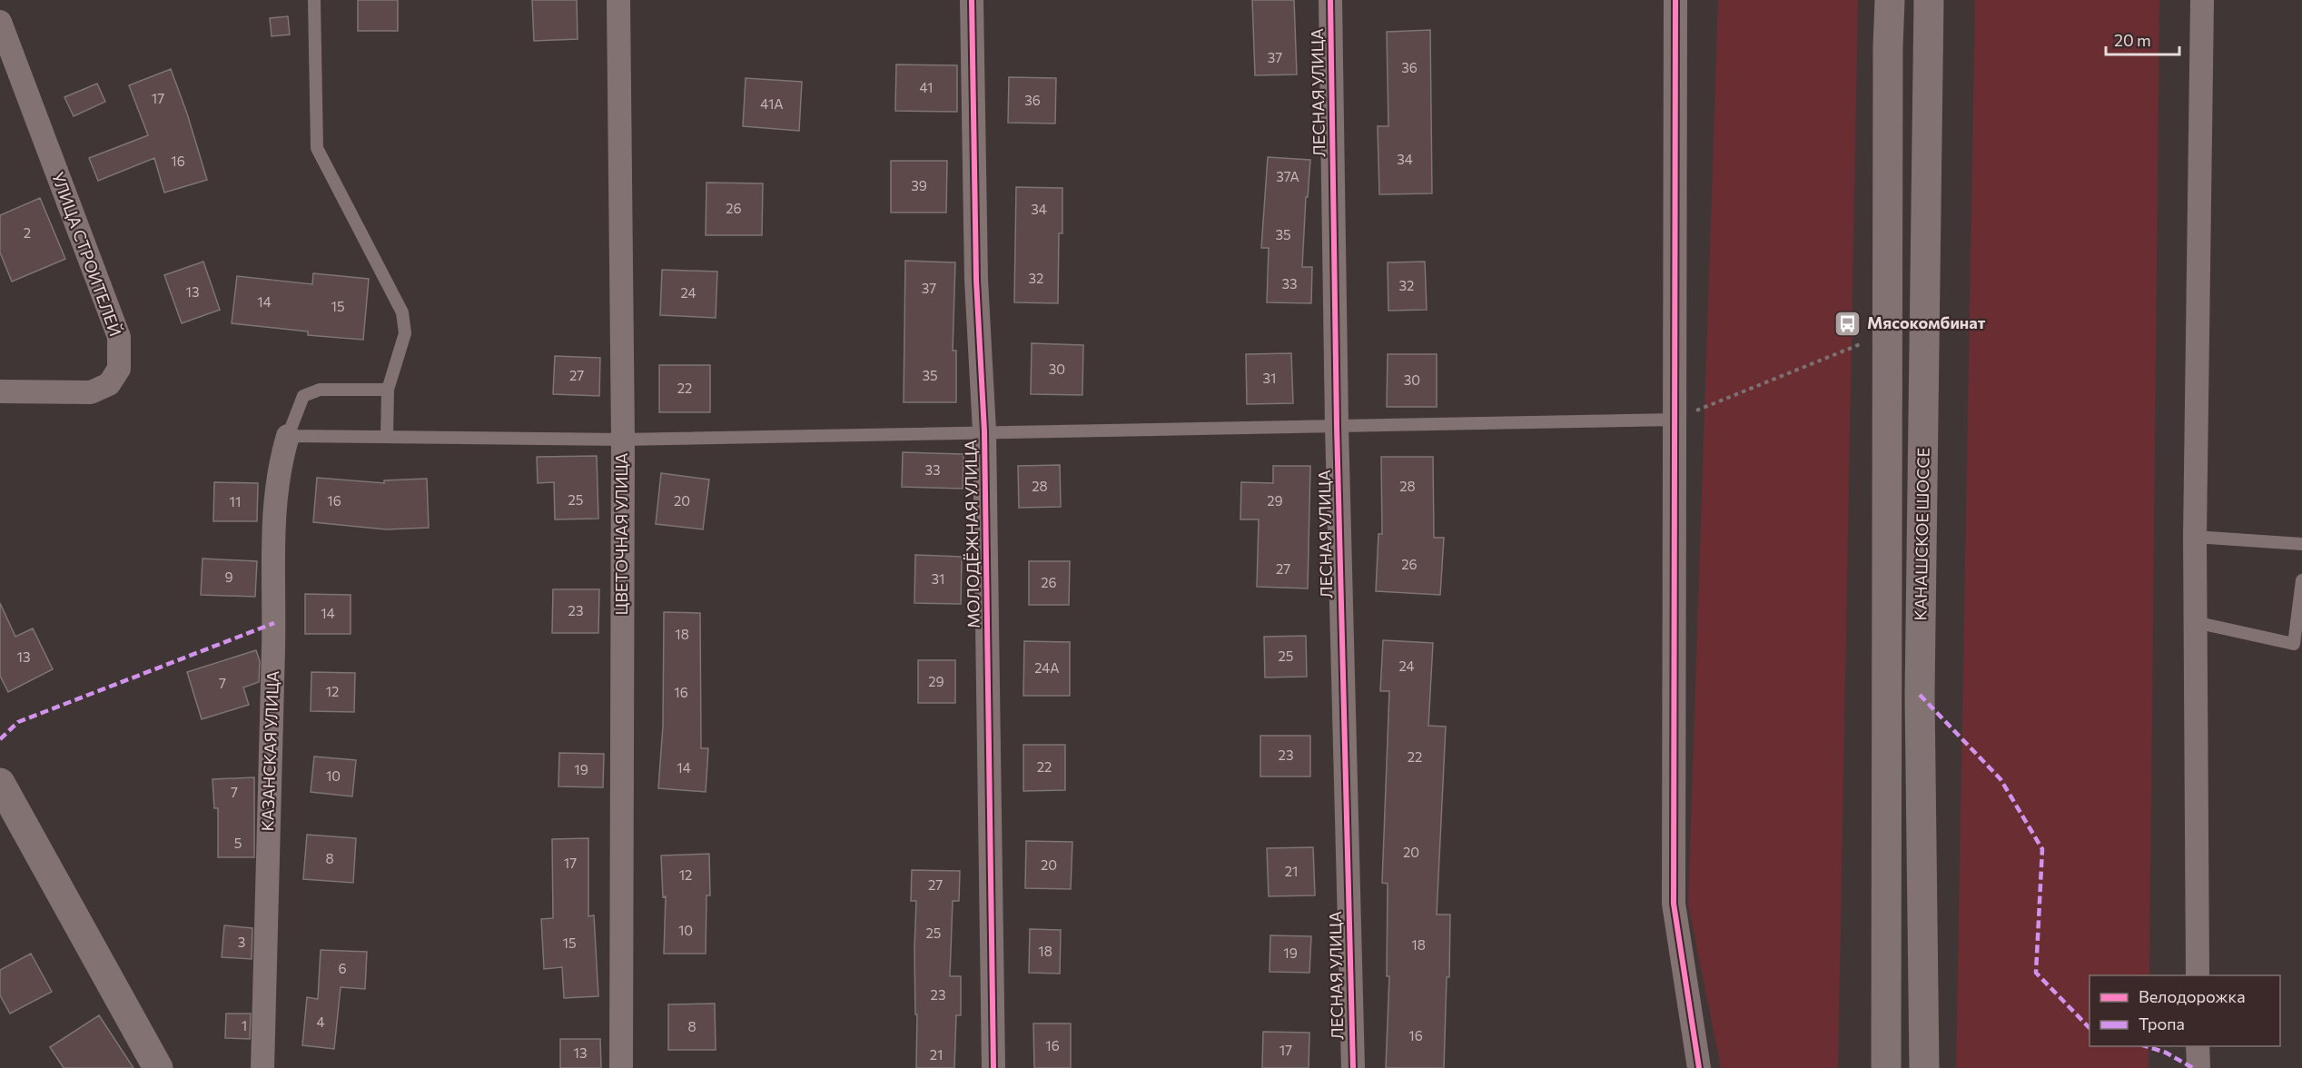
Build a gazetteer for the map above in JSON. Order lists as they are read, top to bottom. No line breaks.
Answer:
{"streets":{"main road":["КАНАШСКОЕ ШОССЕ"],"street":["ЛЕСНАЯ УЛИЦА","УЛИЦА СТРОИТЕЛЕЙ","ЦВЕТОЧНАЯ УЛИЦА","МОЛОДЁЖНАЯ УЛИЦА","КАЗАНСКАЯ УЛИЦА"]},"places":{"bus stop":["Мясокомбинат"]},"house_numbers":["37","36","41","17","36","41А","34","16","37А","39","26","34","2","35","32","33","32","37","13","24","14","15","30","27","35","31","30","22","33","28","28","25","16","20","29","11","26","27","9","31","26","23","14","18","25","13","24","24А","29","7","12","16","23","22","22","14","19","10","7","5","20","8","17","20","21","12","27","10","25","3","15","18","18","19","6","23","4","1","8","16","16","17","13","21"],"legend":["Велодорожка","Тропа"],"scale_bar":"20 m"}
